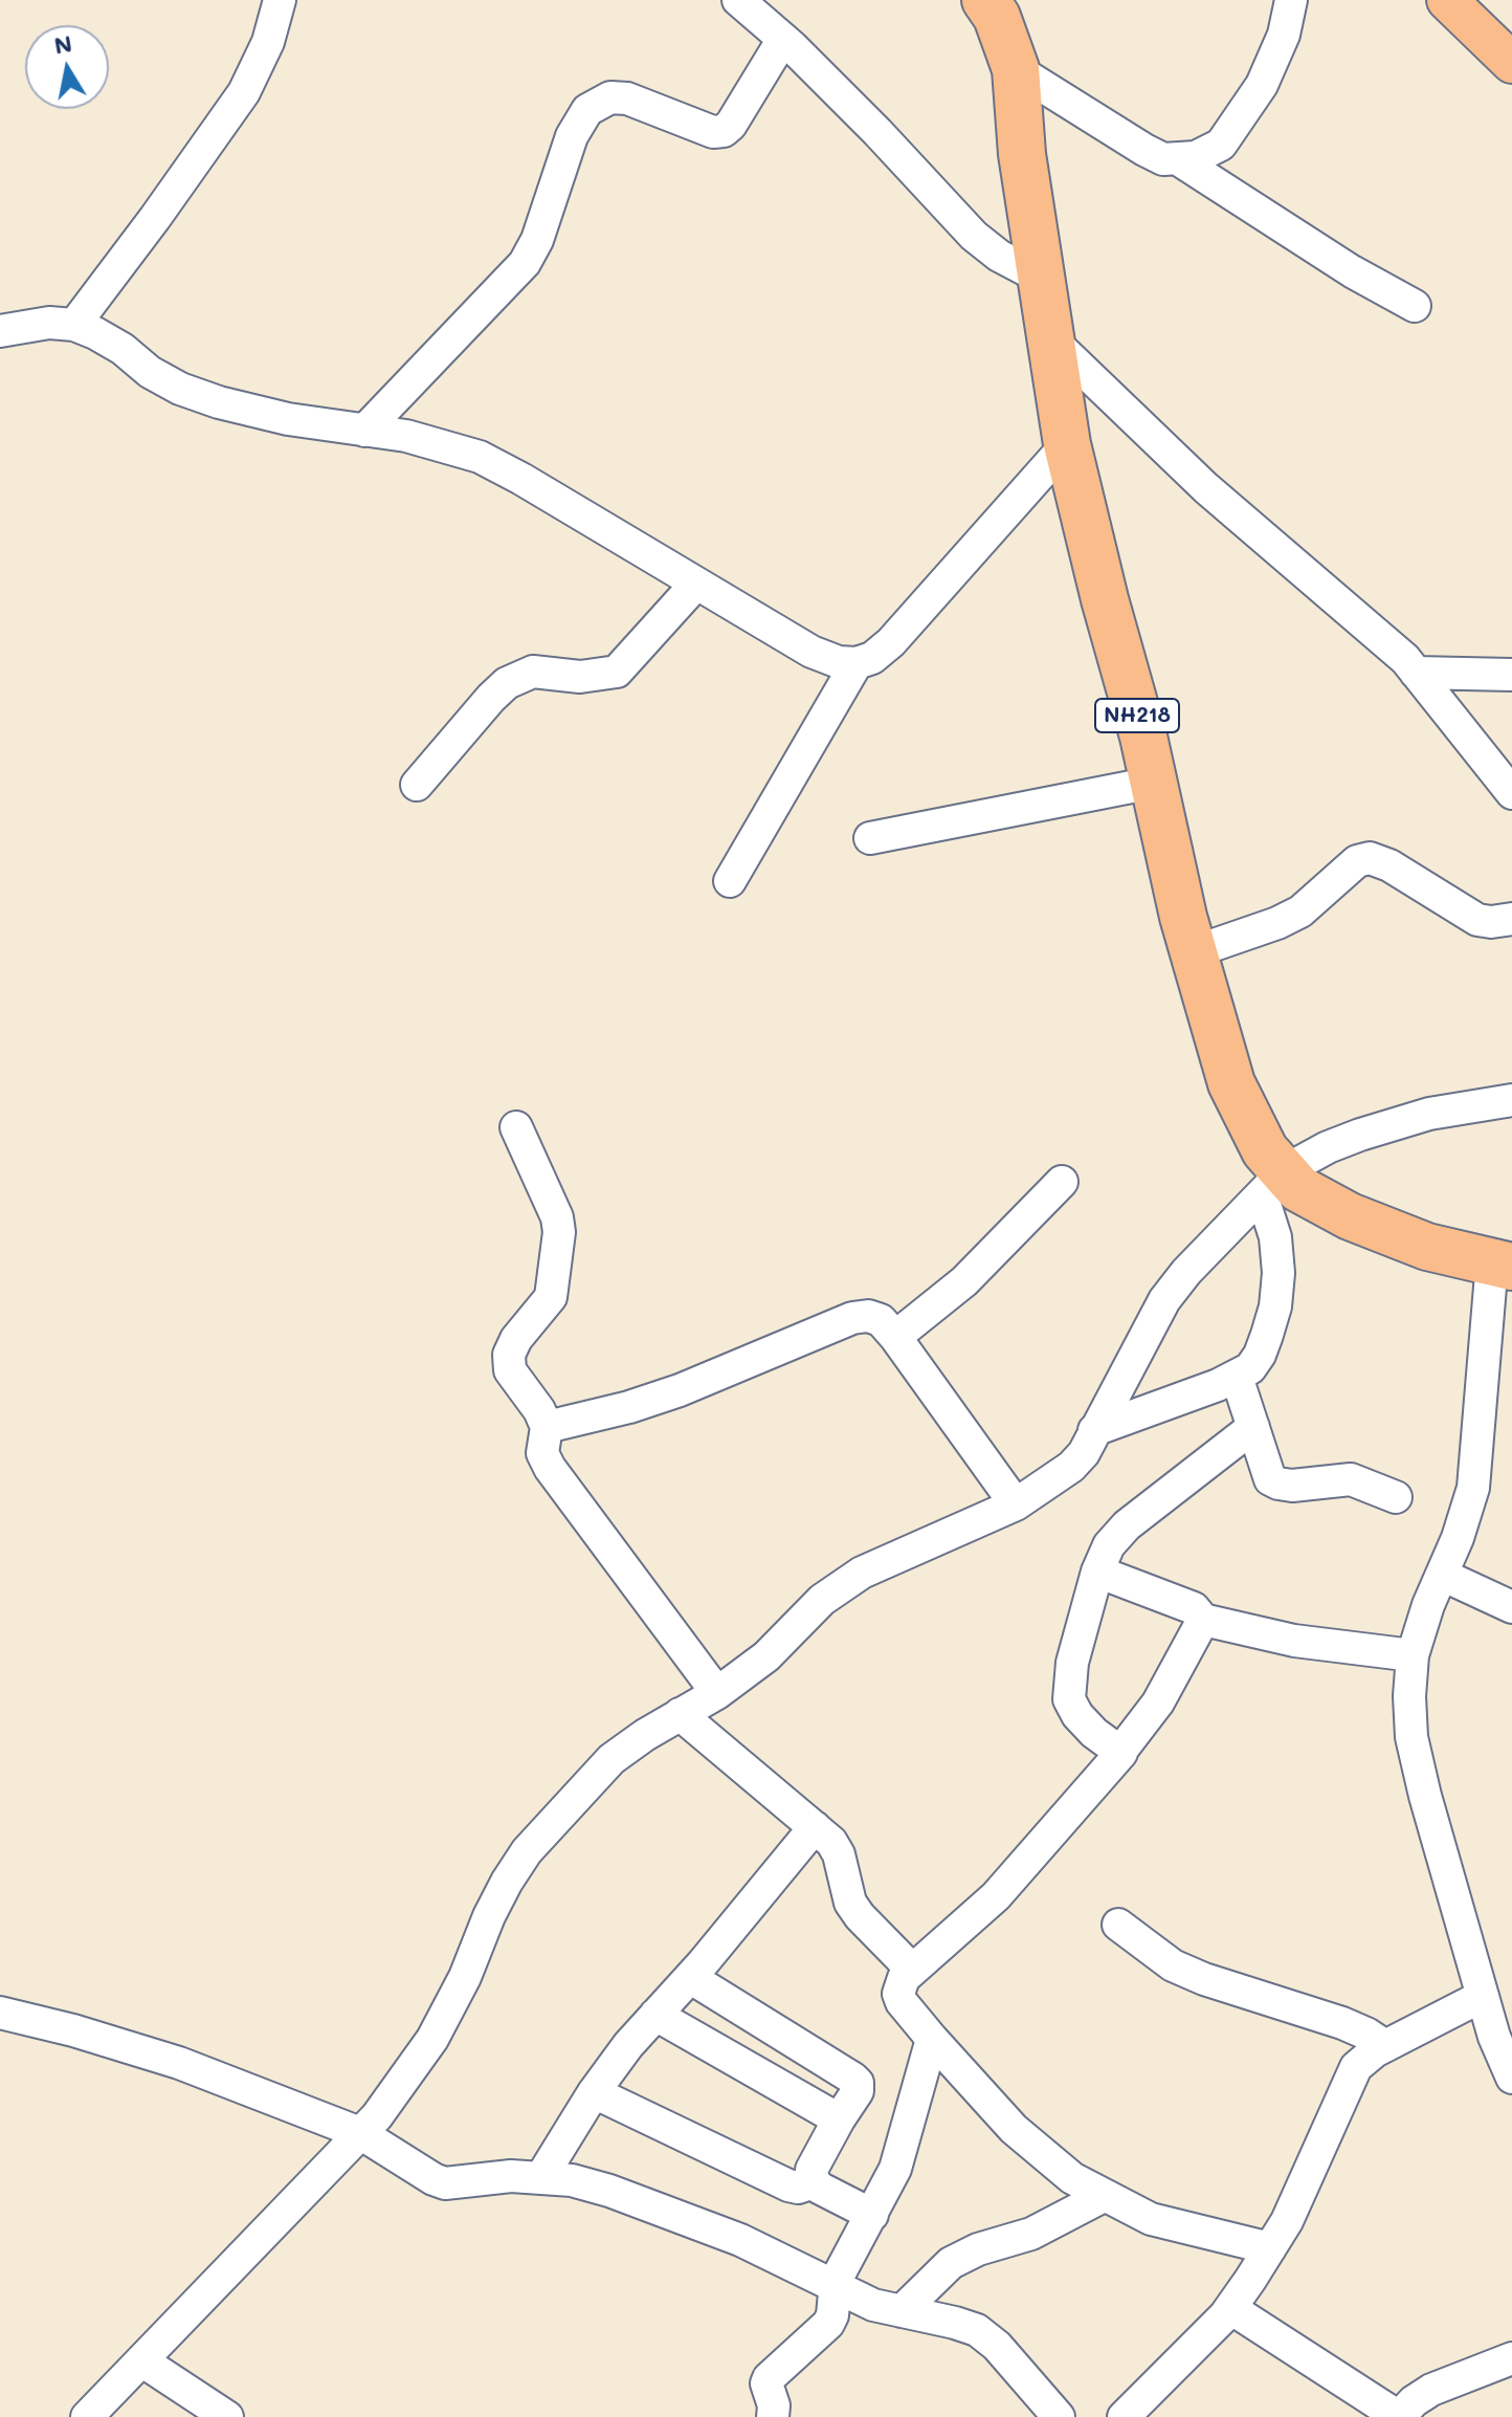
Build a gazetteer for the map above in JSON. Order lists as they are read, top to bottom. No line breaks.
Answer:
{"streets":{"highway":["NH218"]},"north":"top"}
